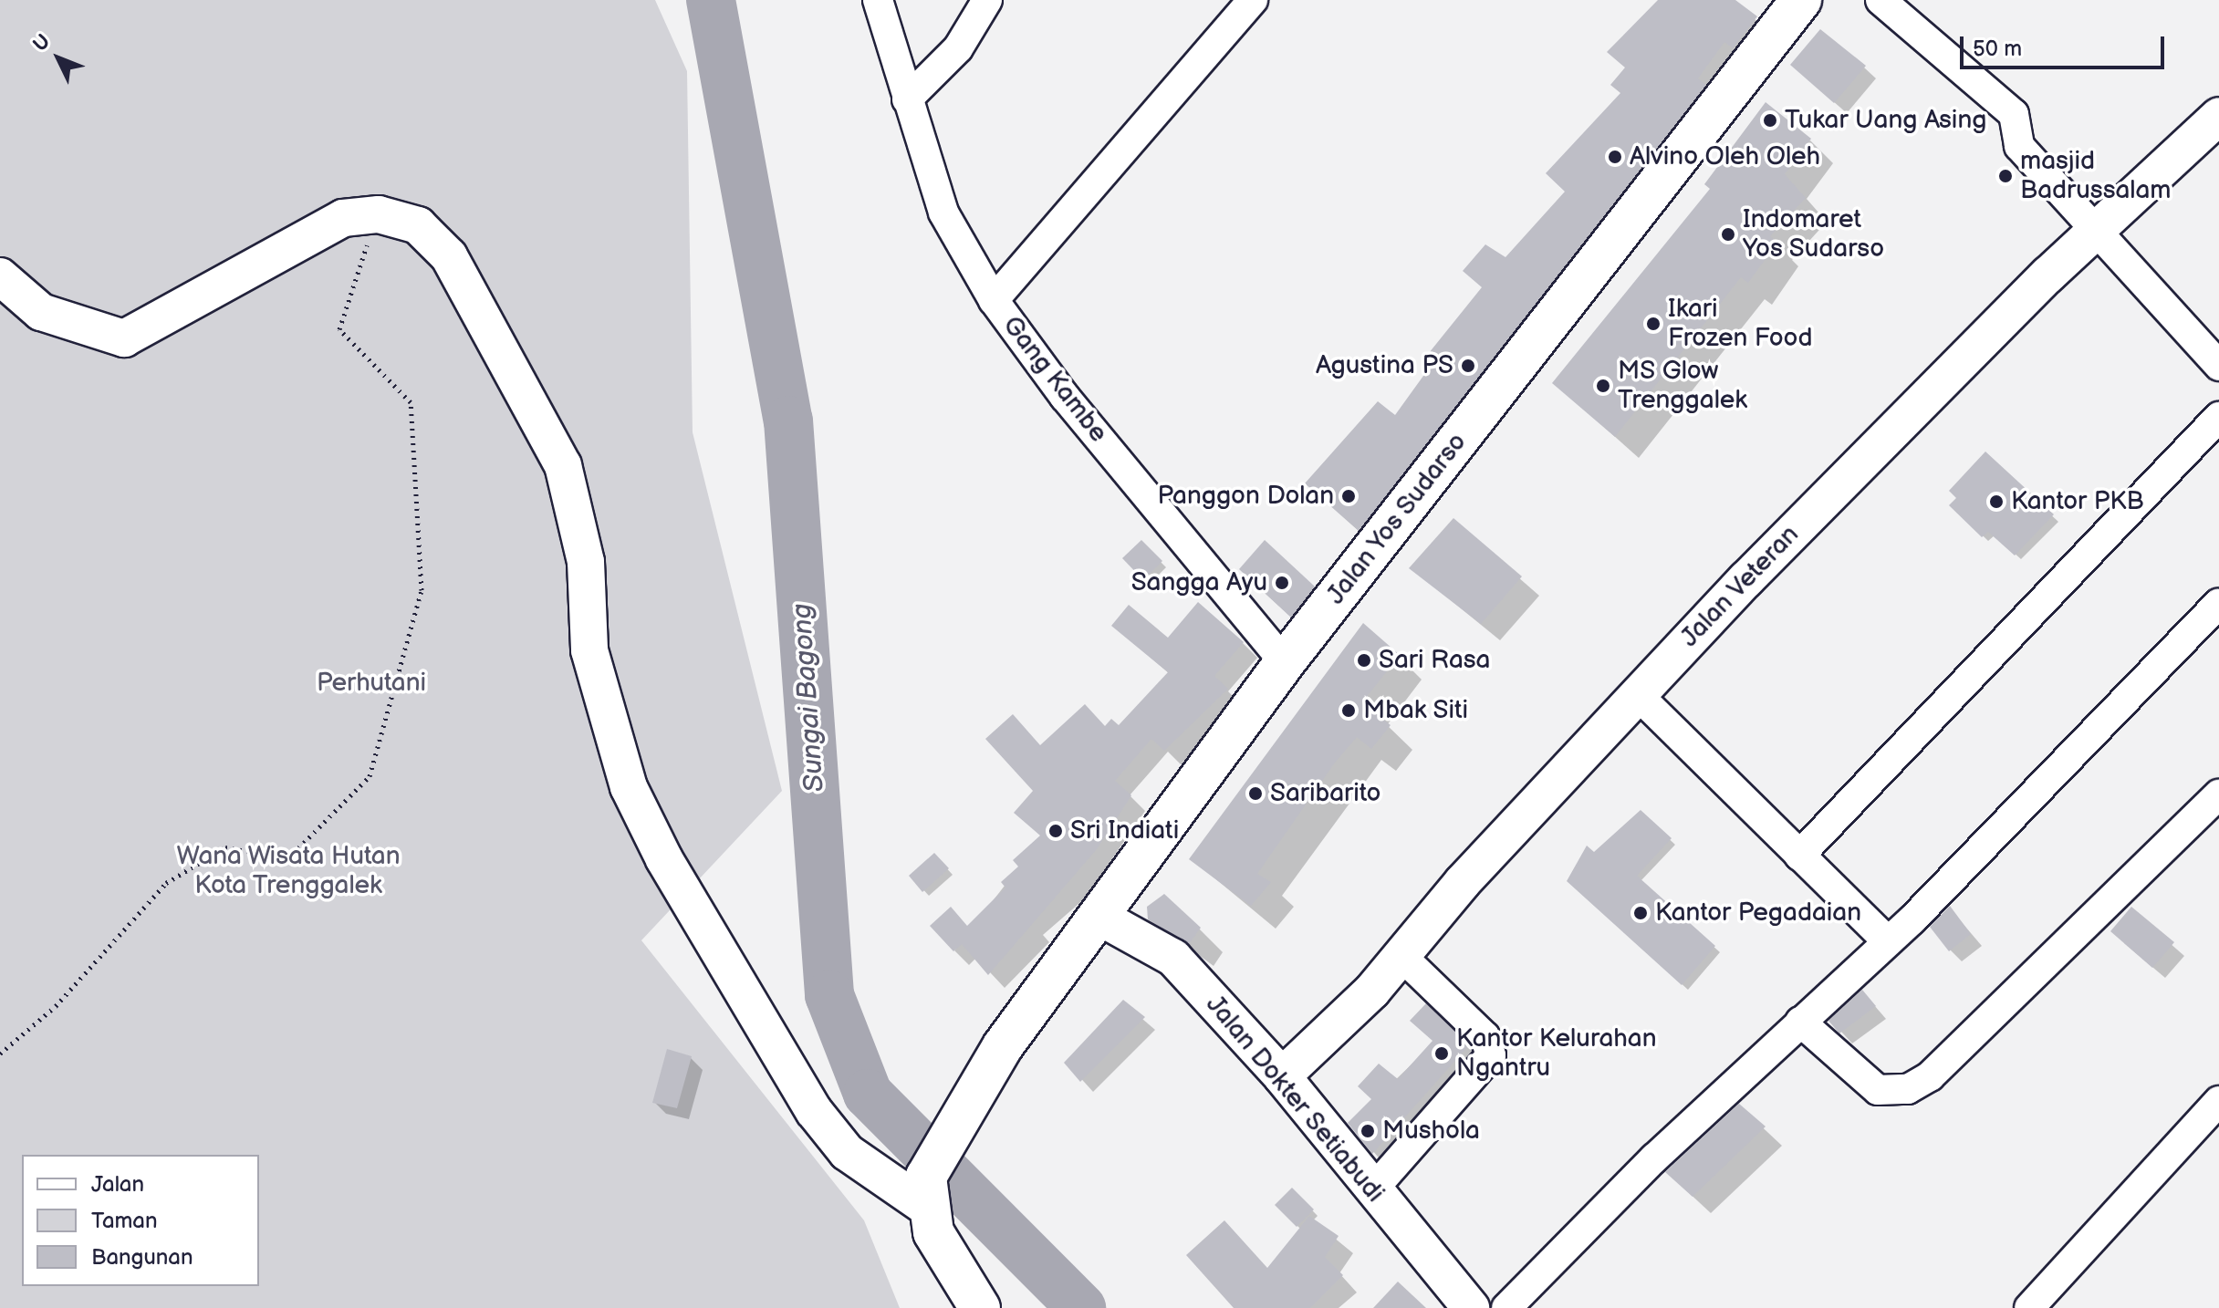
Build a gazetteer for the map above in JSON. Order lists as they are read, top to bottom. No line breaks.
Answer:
{"streets":{"highway":["Jalan Yos Sudarso"],"street":["Gang Kambe","Jalan Veteran","Jalan Dokter Setiabudi"]},"crossings":[["Gang Kambe","Jalan Yos Sudarso"],["Jalan Yos Sudarso","Jalan Dokter Setiabudi"],["Jalan Veteran","Jalan Dokter Setiabudi"]],"water":["Sungai Bagong"],"parks":["Perhutani","Wana Wisata Hutan Kota Trenggalek"],"places":["Tukar Uang Asing","Alvino Oleh Oleh","masjid Badrussalam","Indomaret Yos Sudarso","Ikari Frozen Food","Agustina PS","MS Glow Trenggalek","Panggon Dolan","Kantor PKB","Sangga Ayu","Sari Rasa","Mbak Siti","Saribarito","Sri Indiati","Kantor Pegadaian","Kantor Kelurahan Ngantru","Mushola"],"legend":["Jalan","Taman","Bangunan"],"scale_bar":"50 m","north":"top left"}
